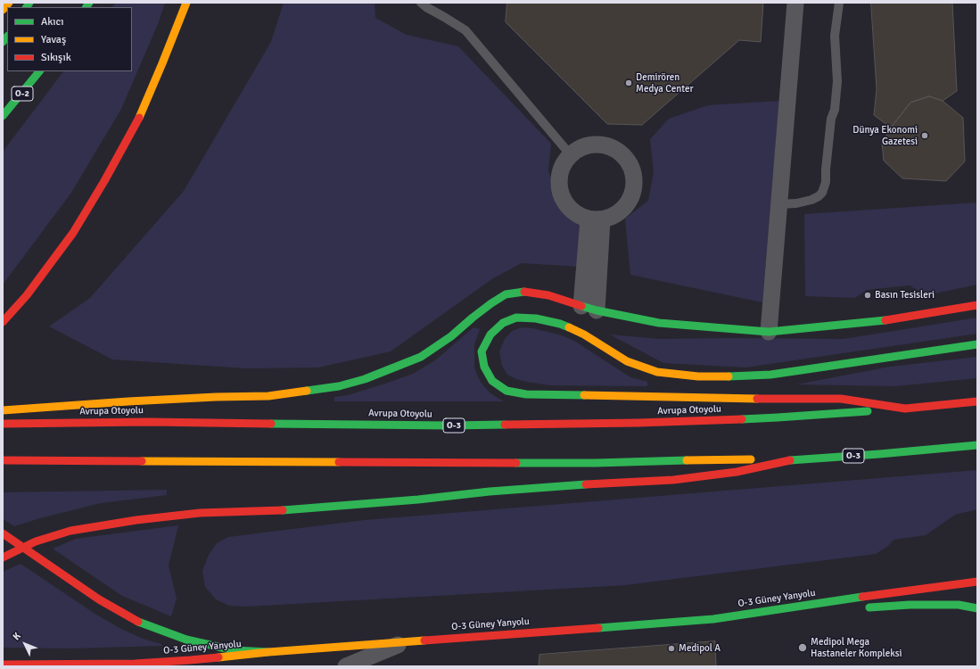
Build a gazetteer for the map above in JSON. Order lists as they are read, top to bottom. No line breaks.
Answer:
{"streets":{"main road":["O-2","Avrupa Otoyolu","O-3","O-3 Güney Yanyolu"]},"crossings":[["Avrupa Otoyolu","O-3"]],"places":["Demirören Medya Center","Dünya Ekonomi Gazetesi","Basın Tesisleri","Medipol Mega Hastaneler Kompleksi","Medipol A"],"legend":["Akıcı","Yavaş","Sıkışık"],"north":"top left"}
